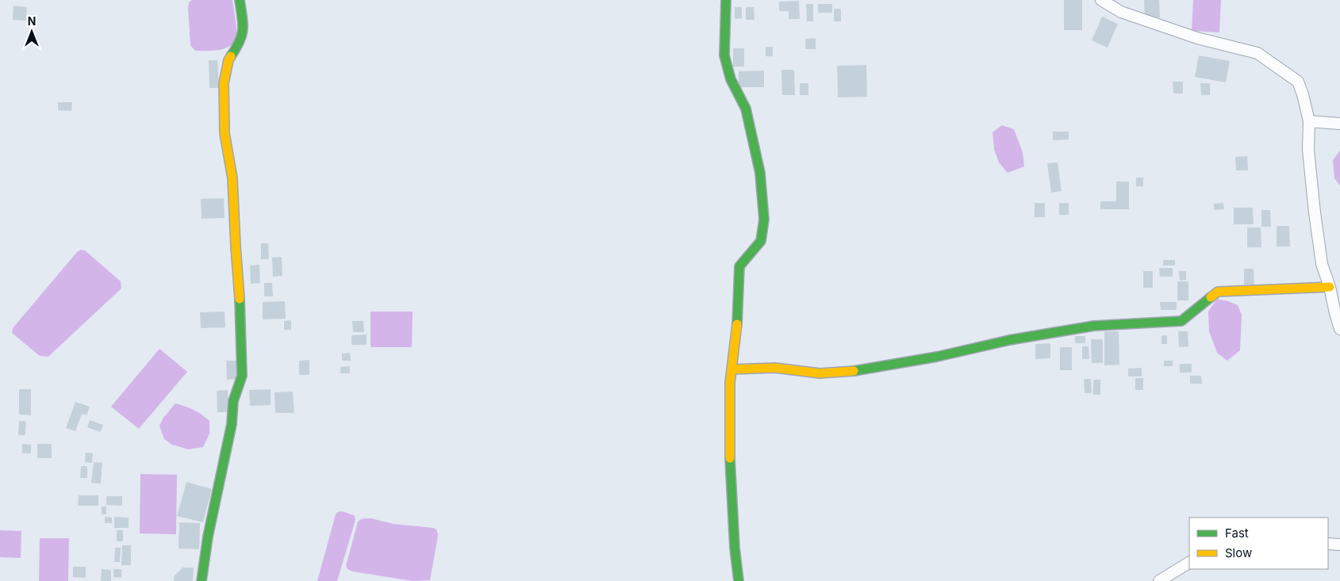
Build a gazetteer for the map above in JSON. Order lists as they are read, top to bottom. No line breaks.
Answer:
{"legend":["Fast","Slow"],"north":"top"}
